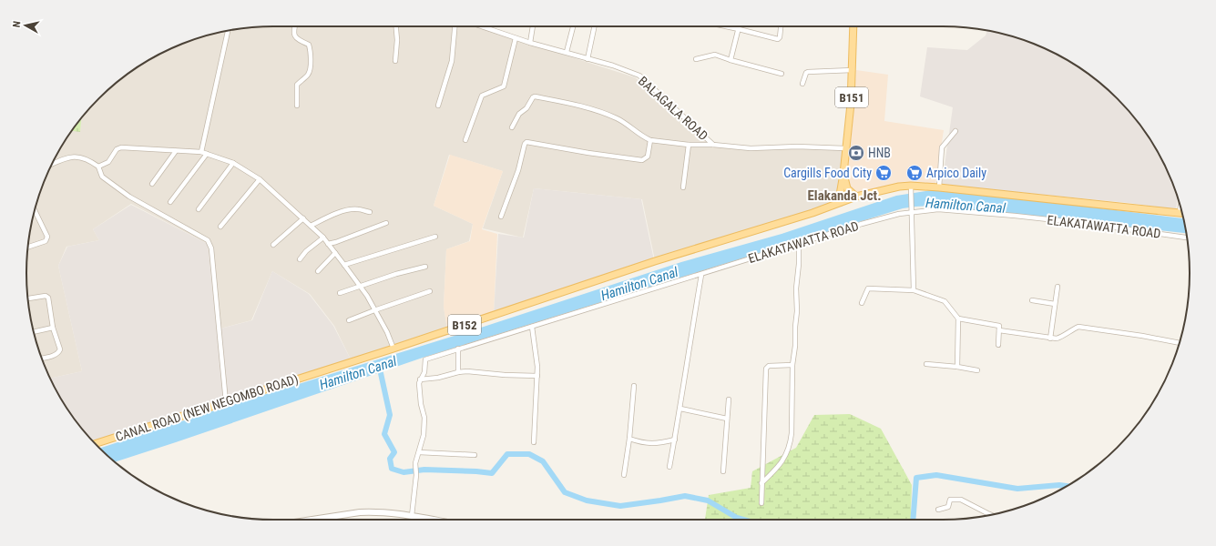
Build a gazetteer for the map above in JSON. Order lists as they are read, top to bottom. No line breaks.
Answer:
{"streets":{"main road":["B151","B152","CANAL ROAD (NEW NEGOMBO ROAD)"],"street":["BALAGALA ROAD","ELAKATAWATTA ROAD"]},"crossings":[["B151","BALAGALA ROAD"],["B151","CANAL ROAD (NEW NEGOMBO ROAD)"]],"districts":["Elakanda Jct."],"water":["Hamilton Canal"],"places":{"bank":["HNB"],"supermarket":["Cargills Food City","Arpico Daily"]},"north":"left"}
